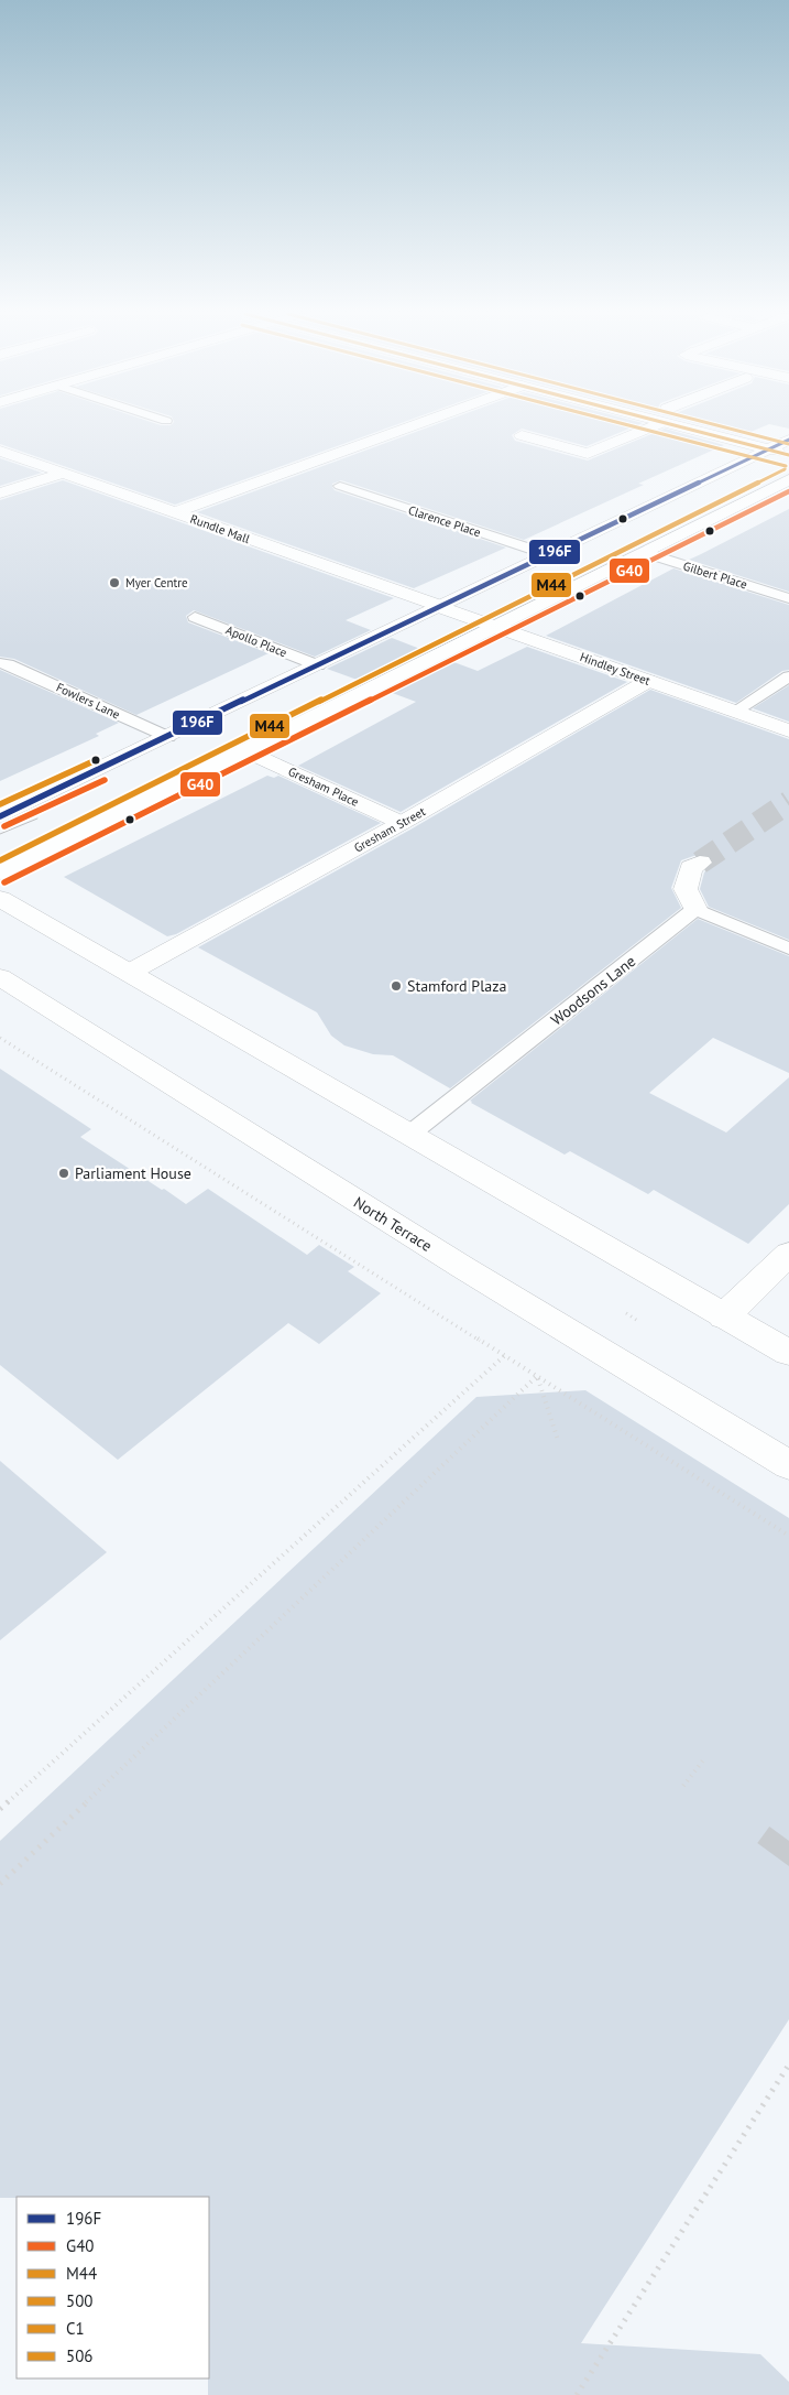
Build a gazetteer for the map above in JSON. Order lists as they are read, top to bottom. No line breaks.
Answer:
{"streets":{"main road":["Rundle Mall","Hindley Street","Gresham Place","Gresham Street","North Terrace"],"lane":["Clarence Place","Gilbert Place","Apollo Place","Fowlers Lane","Woodsons Lane"]},"crossings":[["Rundle Mall","Hindley Street"],["Hindley Street","Gresham Street"],["Gresham Place","Gresham Street"]],"places":["Myer Centre","Stamford Plaza","Parliament House"],"lines":["transit line 500","transit line C1","transit line 506","transit line 196F","transit line M44","transit line G40"],"legend":["196F","G40","M44","500","C1","506"]}
